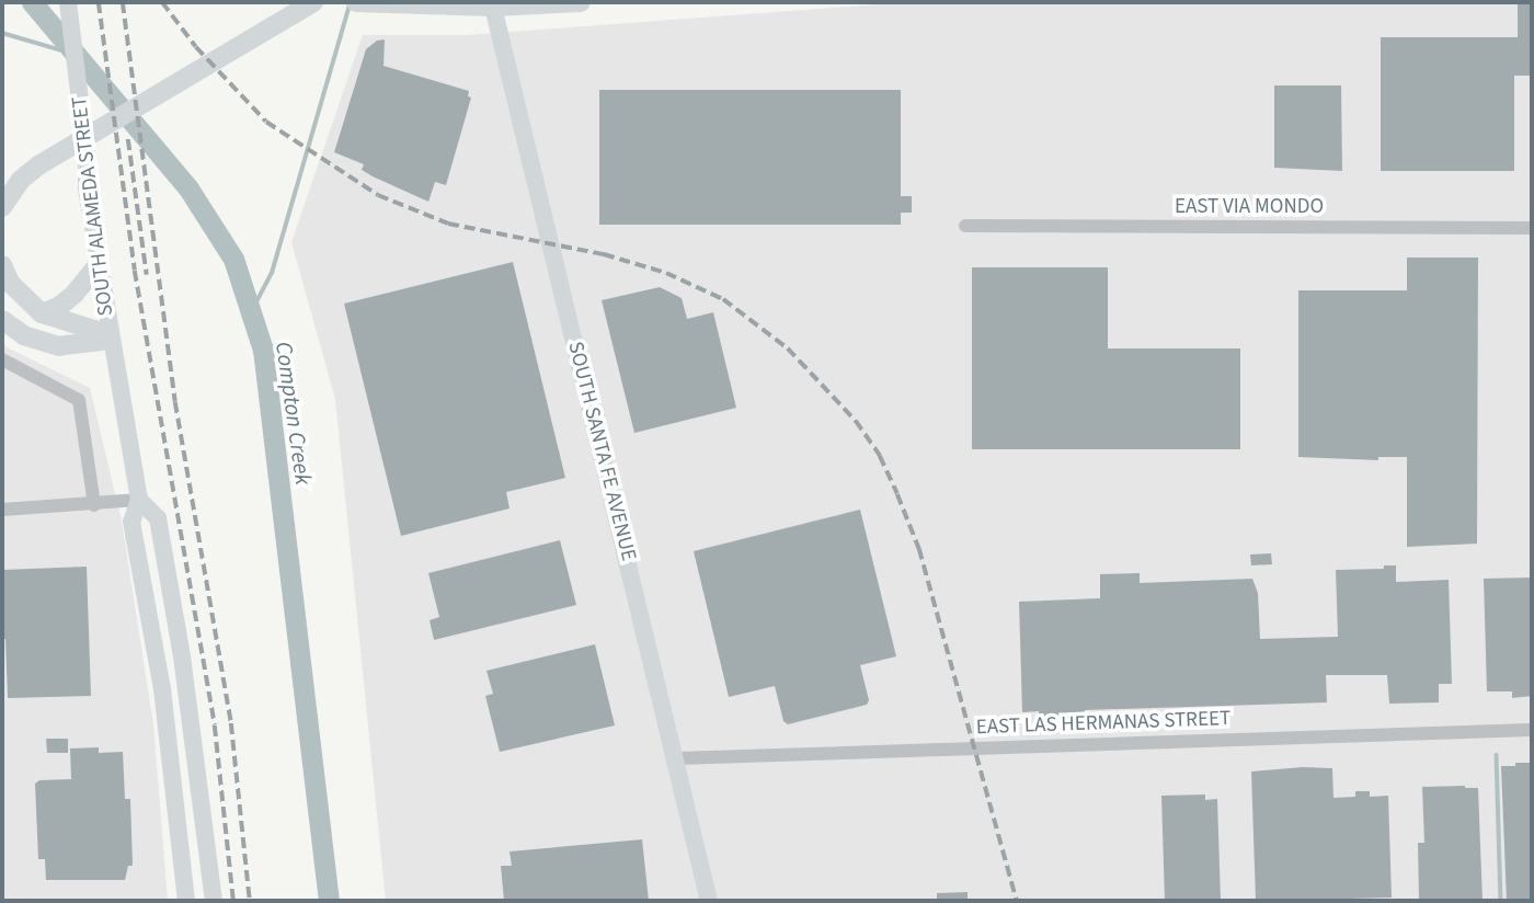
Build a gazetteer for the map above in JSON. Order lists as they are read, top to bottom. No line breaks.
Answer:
{"streets":{"main road":["SOUTH ALAMEDA STREET","SOUTH SANTA FE AVENUE"],"street":["EAST VIA MONDO","EAST LAS HERMANAS STREET"]},"crossings":[["SOUTH SANTA FE AVENUE","EAST LAS HERMANAS STREET"]],"water":["Compton Creek"]}
